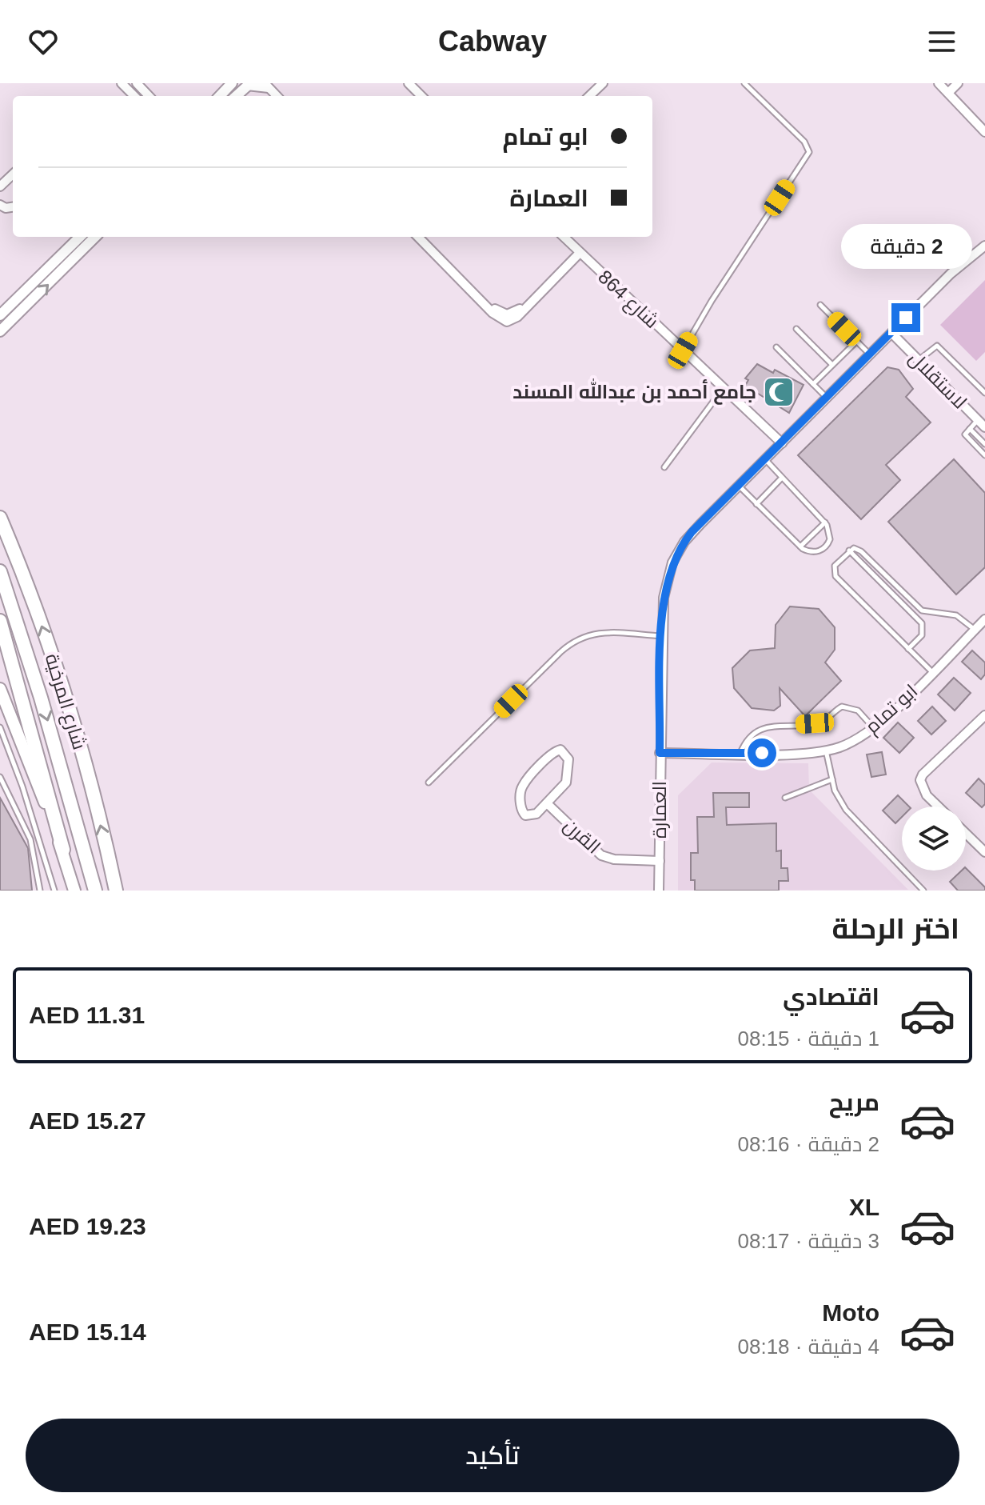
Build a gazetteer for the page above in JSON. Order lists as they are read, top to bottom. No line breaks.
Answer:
{"streets":{"highway":["شارع المرخية"],"street":["شارع 864","لاستقلال","ابو تمام","العمارة","القرن"]},"crossings":[["شارع 864","العمارة"],["لاستقلال","العمارة"],["ابو تمام","العمارة"],["العمارة","القرن"]],"places":{"mosque":["جامع أحمد بن عبدالله المسند"]},"page":{"header":"Cabway","banner":["ابو تمام","العمارة"],"bubble":"2 دقيقة","heading":"اختر الرحلة","list":[{"name":"اقتصادي","note":"1 دقيقة · 08:15","value":"AED 11.31"},{"name":"مريح","note":"2 دقيقة · 08:16","value":"AED 15.27"},{"name":"XL","note":"3 دقيقة · 08:17","value":"AED 19.23"},{"name":"Moto","note":"4 دقيقة · 08:18","value":"AED 15.14"}],"buttons":"تأكيد"}}
